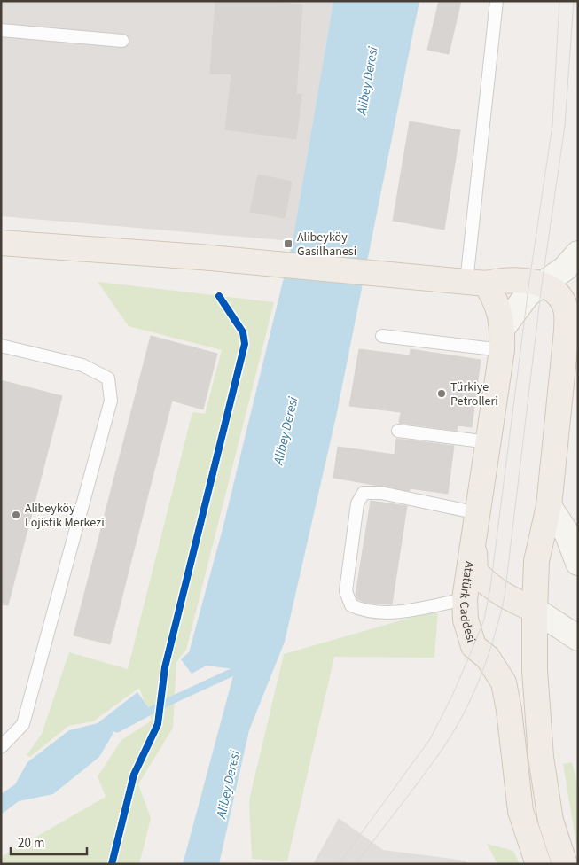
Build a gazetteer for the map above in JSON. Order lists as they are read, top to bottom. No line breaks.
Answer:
{"streets":{"main road":["Atatürk Caddesi"]},"water":["Alibey Deresi"],"places":{"transit":["Alibeyköy Gasilhanesi"],"other":["Türkiye Petrolleri","Alibeyköy Lojistik Merkezi"]},"scale_bar":"20 m"}
